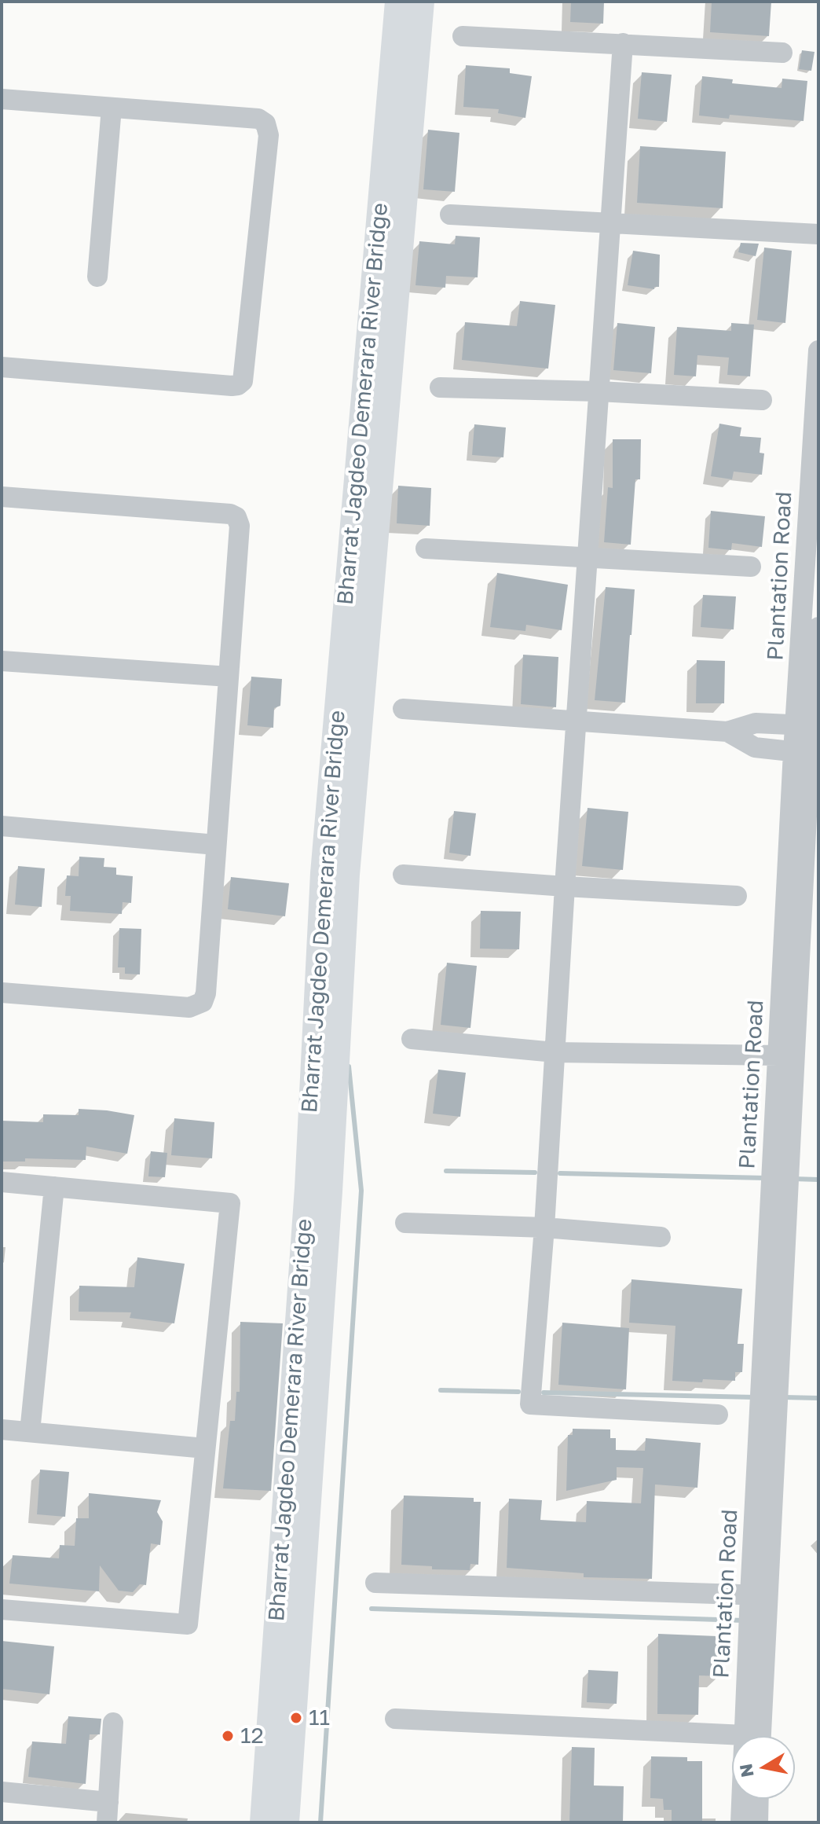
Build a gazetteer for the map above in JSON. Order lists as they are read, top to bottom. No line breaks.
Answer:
{"streets":{"main road":["Bharrat Jagdeo Demerara River Bridge"],"street":["Plantation Road"]},"places":["11","12"],"north":"left"}
